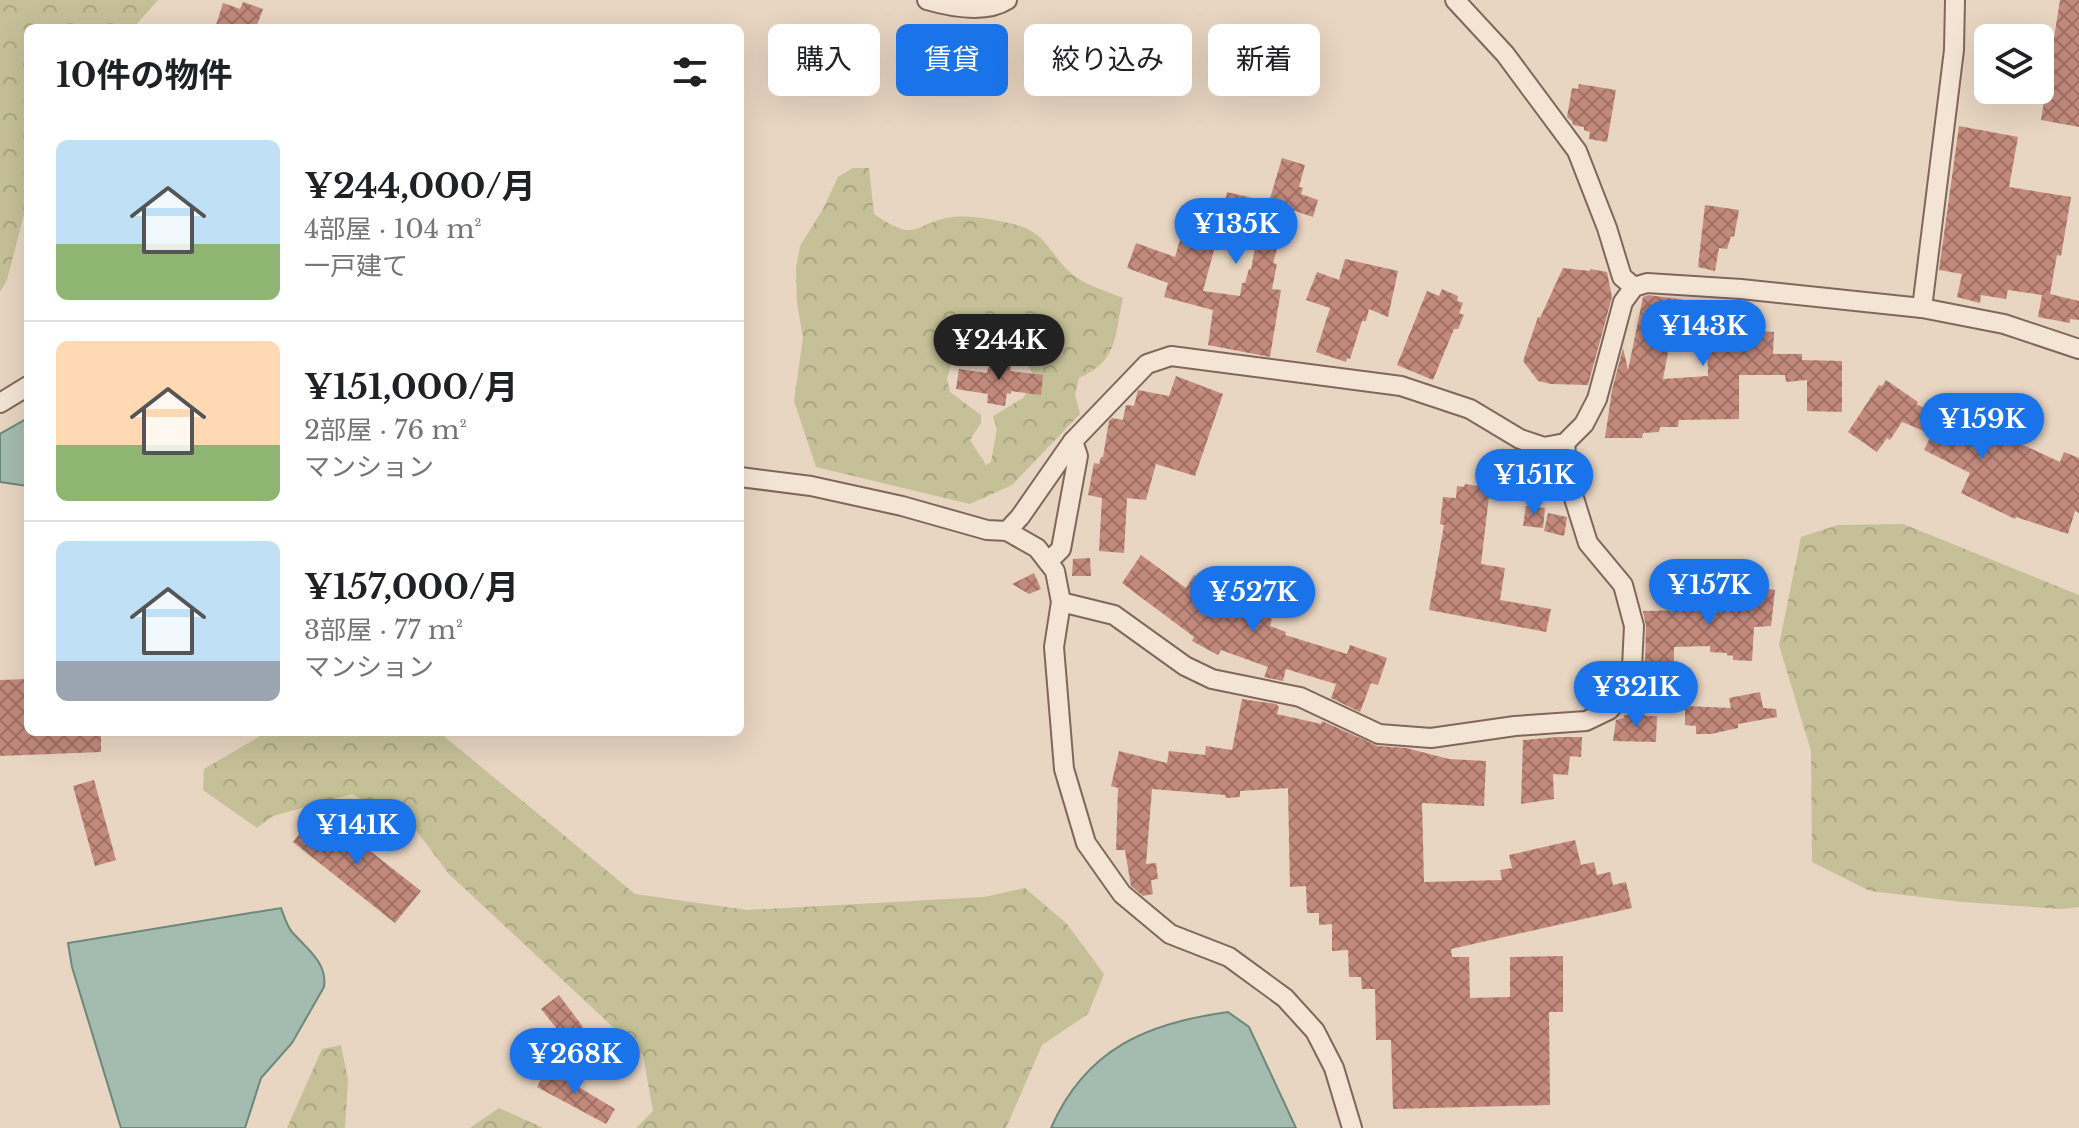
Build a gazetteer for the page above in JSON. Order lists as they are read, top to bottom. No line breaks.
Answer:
{"page":{"chip":["購入","賃貸","絞り込み","新着"],"heading":"10件の物件","list":[{"name":"¥244,000/月","note":"4部屋 · 104 m² · 一戸建て"},{"name":"¥151,000/月","note":"2部屋 · 76 m² · マンション"},{"name":"¥157,000/月","note":"3部屋 · 77 m² · マンション"}],"price":["¥135K","¥143K","¥244K","¥159K","¥151K","¥157K","¥527K","¥321K","¥141K","¥268K"]}}
